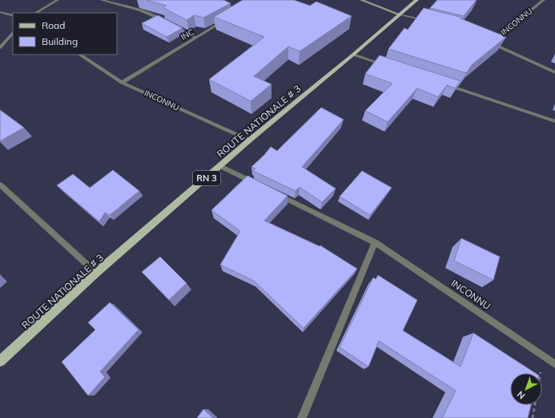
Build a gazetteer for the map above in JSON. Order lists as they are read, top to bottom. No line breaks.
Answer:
{"streets":{"main road":["ROUTE NATIONALE # 3","RN 3"],"street":["INCONNU","INC"]},"crossings":[["INCONNU","INC"],["INCONNU","ROUTE NATIONALE # 3"]],"legend":["Road","Building"],"north":"bottom left"}
